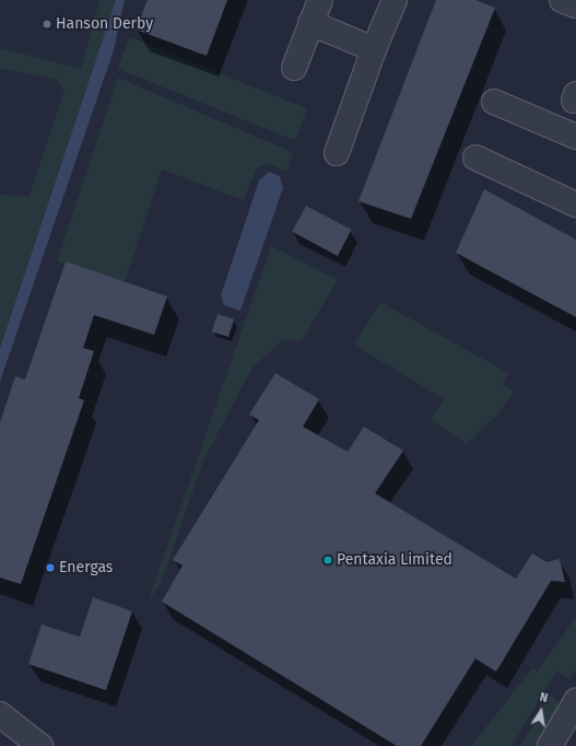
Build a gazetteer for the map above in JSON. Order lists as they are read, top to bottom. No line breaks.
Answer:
{"places":["Hanson Derby","Pentaxia Limited","Energas"],"north":"top"}
